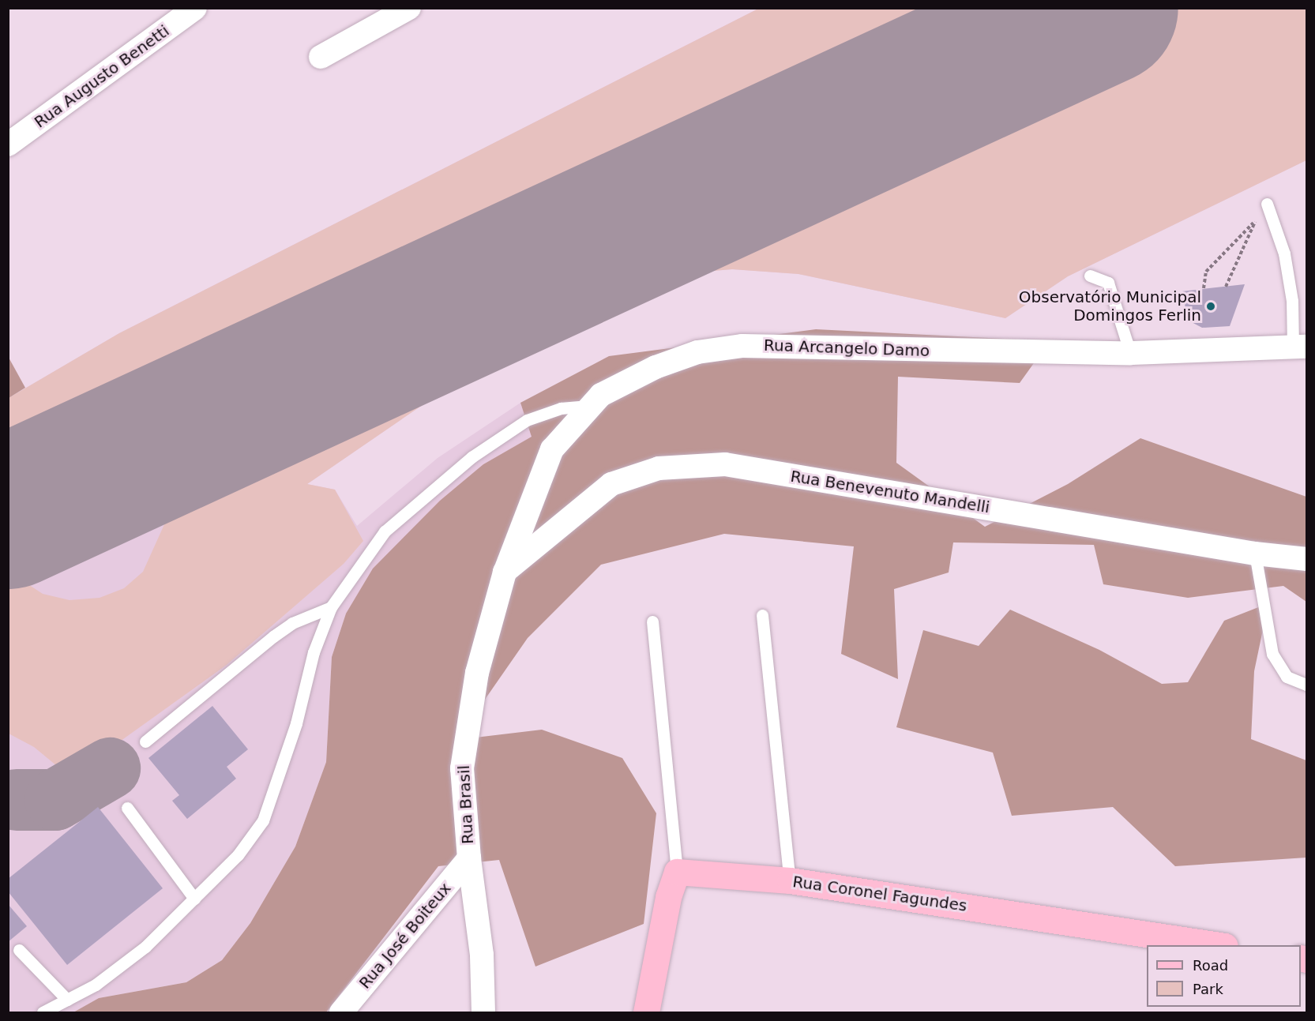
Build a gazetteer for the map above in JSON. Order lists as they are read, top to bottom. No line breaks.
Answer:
{"streets":{"main road":["Rua Coronel Fagundes"],"street":["Rua Augusto Benetti","Rua Arcangelo Damo","Rua Benevenuto Mandelli","Rua Brasil","Rua José Boiteux"]},"crossings":[["Rua Arcangelo Damo","Rua Benevenuto Mandelli"],["Rua Arcangelo Damo","Rua Brasil"],["Rua Benevenuto Mandelli","Rua Brasil"],["Rua Brasil","Rua José Boiteux"]],"places":["Observatório Municipal Domingos Ferlin"],"legend":["Road","Park"]}
